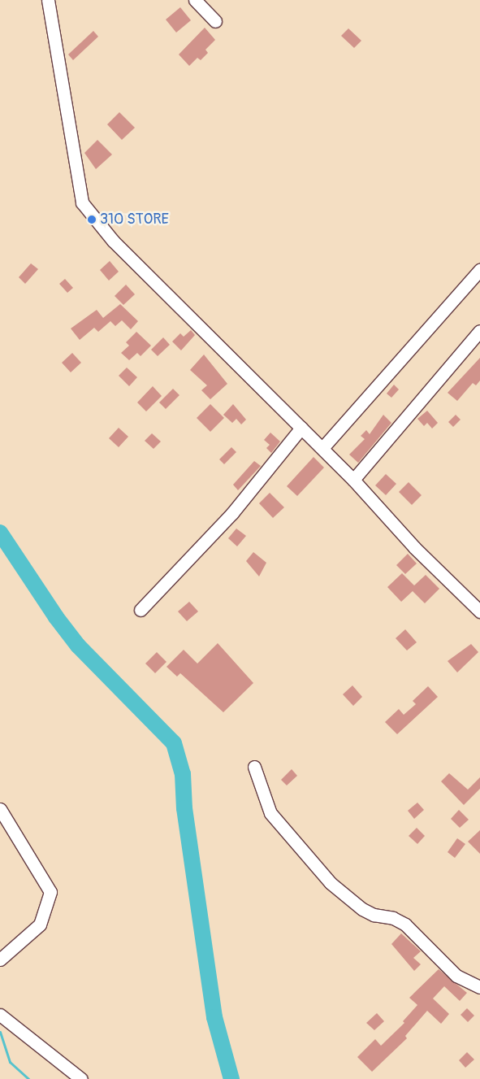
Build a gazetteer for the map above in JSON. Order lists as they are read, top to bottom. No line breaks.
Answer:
{"places":["310 STORE"]}
